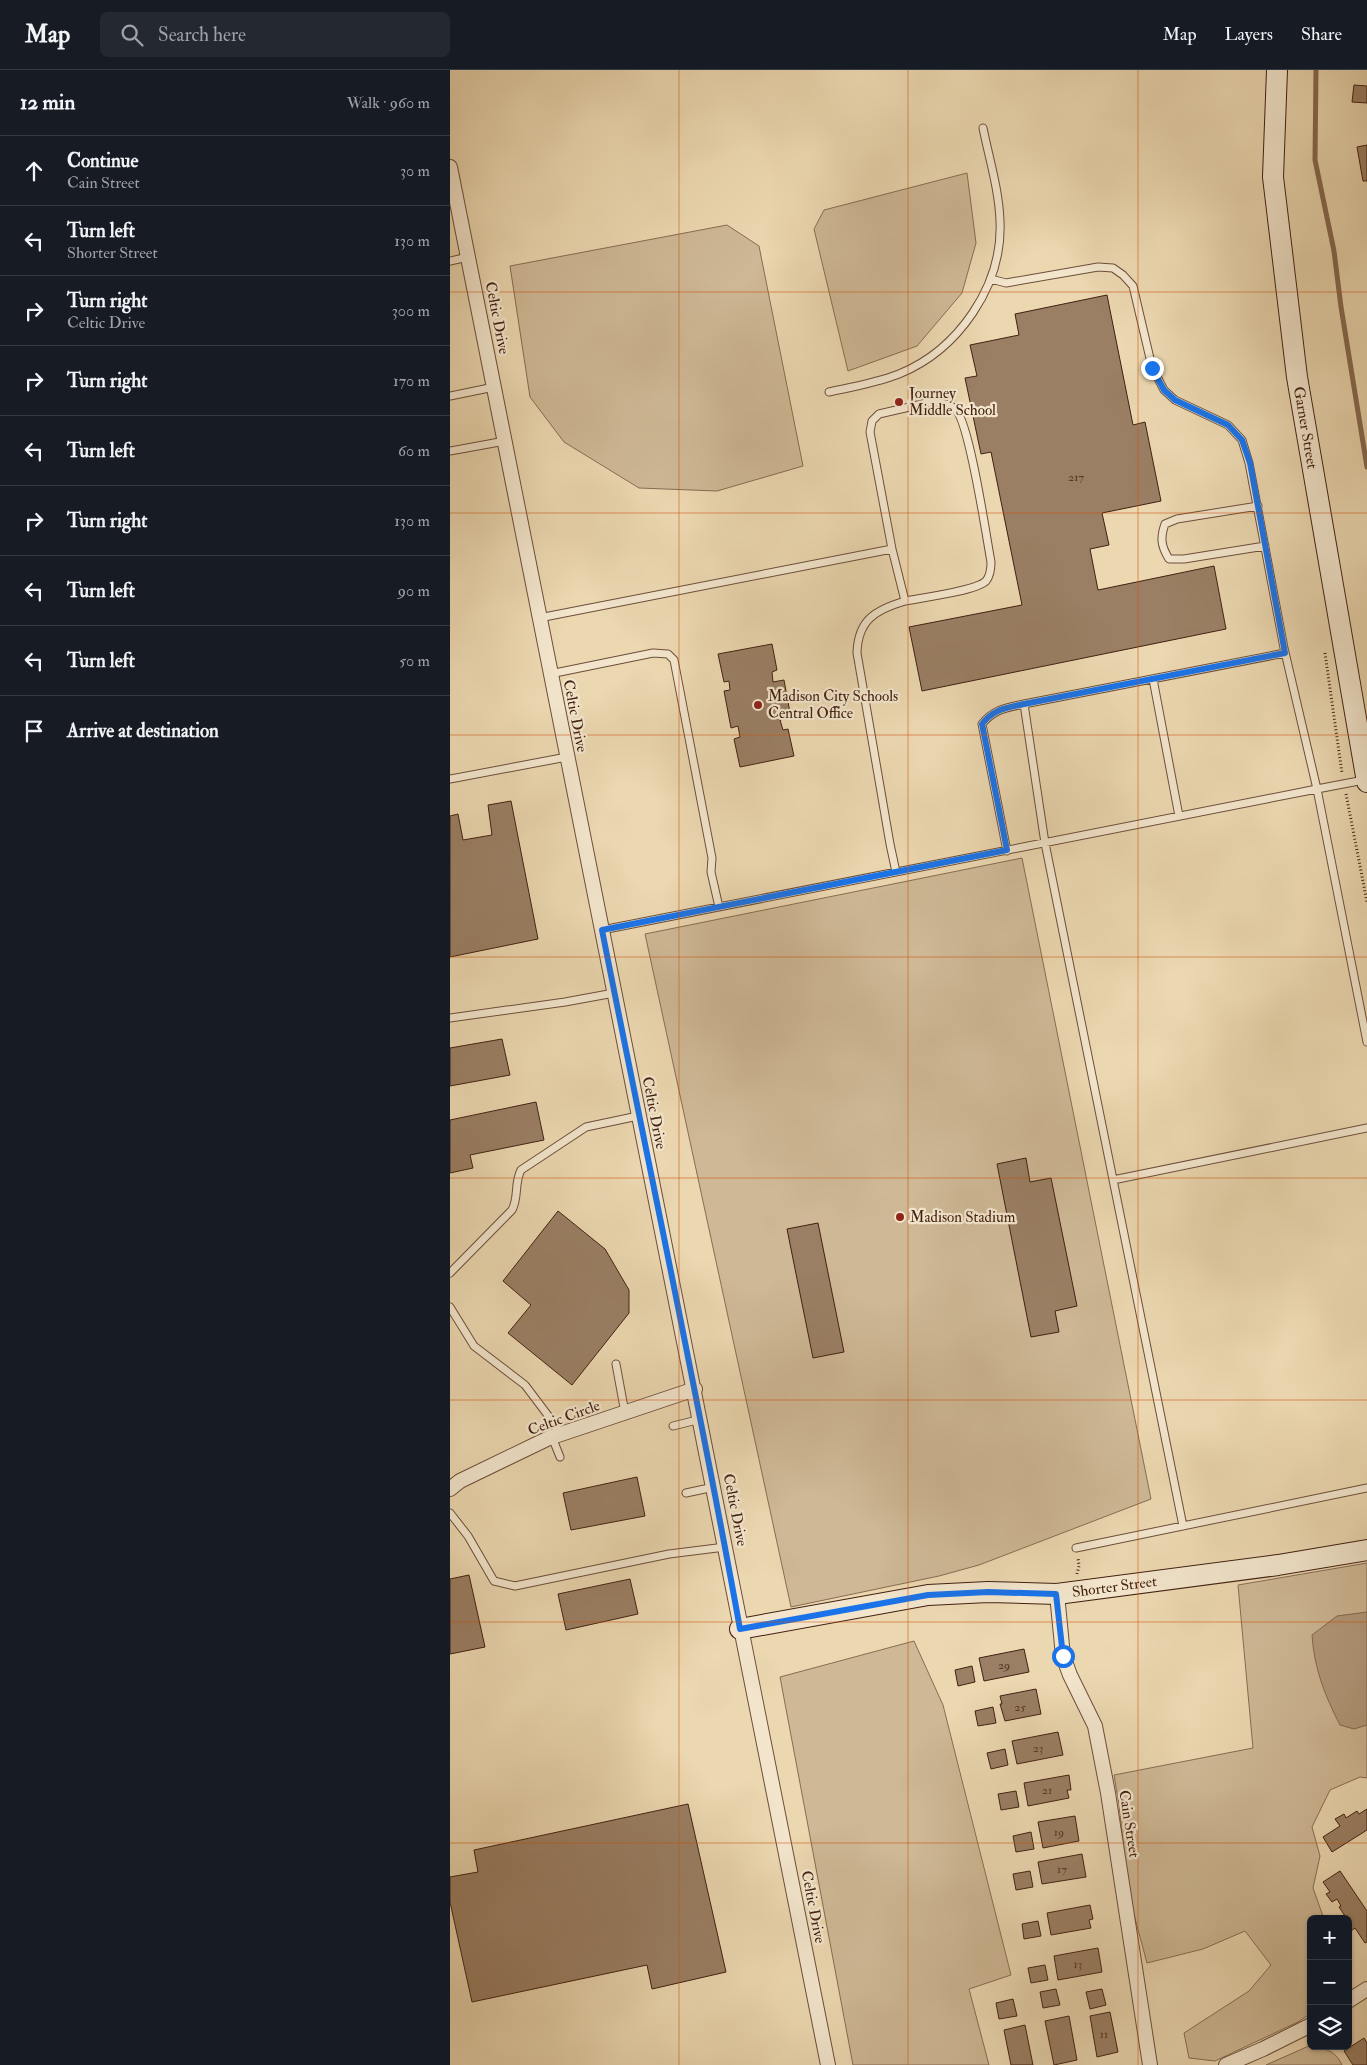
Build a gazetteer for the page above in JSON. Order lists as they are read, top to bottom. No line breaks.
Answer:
{"streets":{"street":["Celtic Drive","Garner Street","Celtic Circle","Shorter Street","Cain Street"]},"crossings":[["Celtic Drive","Celtic Circle"],["Celtic Drive","Shorter Street"],["Shorter Street","Cain Street"]],"places":["Journey Middle School","Madison City Schools Central Office","Madison Stadium"],"house_numbers":["217","29","25","23","21","19","17","13","11"],"page":{"header":"Map","search":"Search here","nav":["Map","Layers","Share"],"heading":["12 min","Walk · 960 m"],"list":[["Continue","Cain Street","30 m"],["Turn left","Shorter Street","130 m"],["Turn right","Celtic Drive","300 m"],["Turn right","170 m"],["Turn left","60 m"],["Turn right","130 m"],["Turn left","90 m"],["Turn left","50 m"],"Arrive at destination"],"map_buttons":["+","−"]}}
